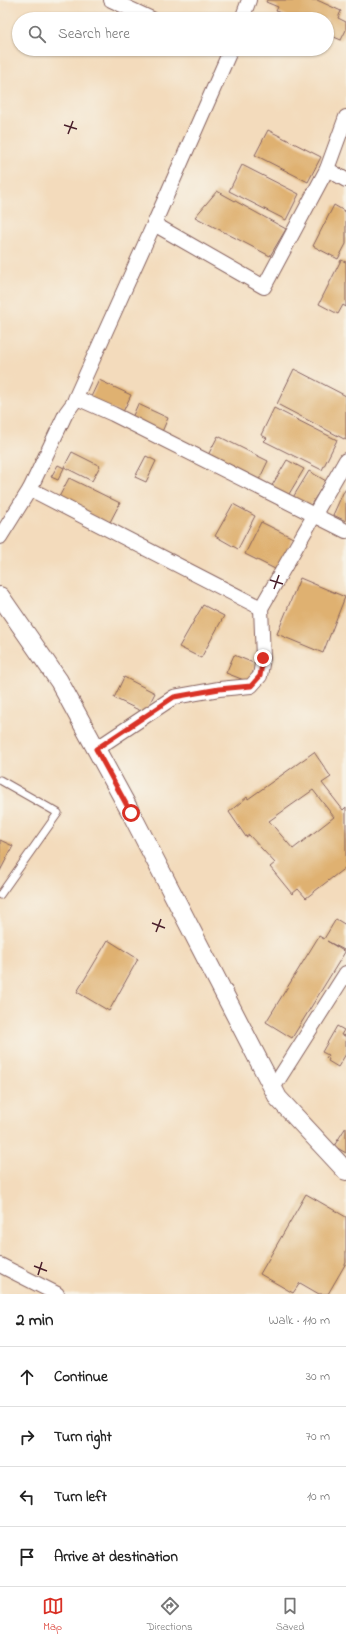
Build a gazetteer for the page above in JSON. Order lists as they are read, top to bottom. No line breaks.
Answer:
{"page":{"search":"Search here","heading":["2 min","Walk · 110 m"],"list":[["Continue","30 m"],["Turn right","70 m"],["Turn left","10 m"],"Arrive at destination"],"nav":["Map","Directions","Saved"]}}
